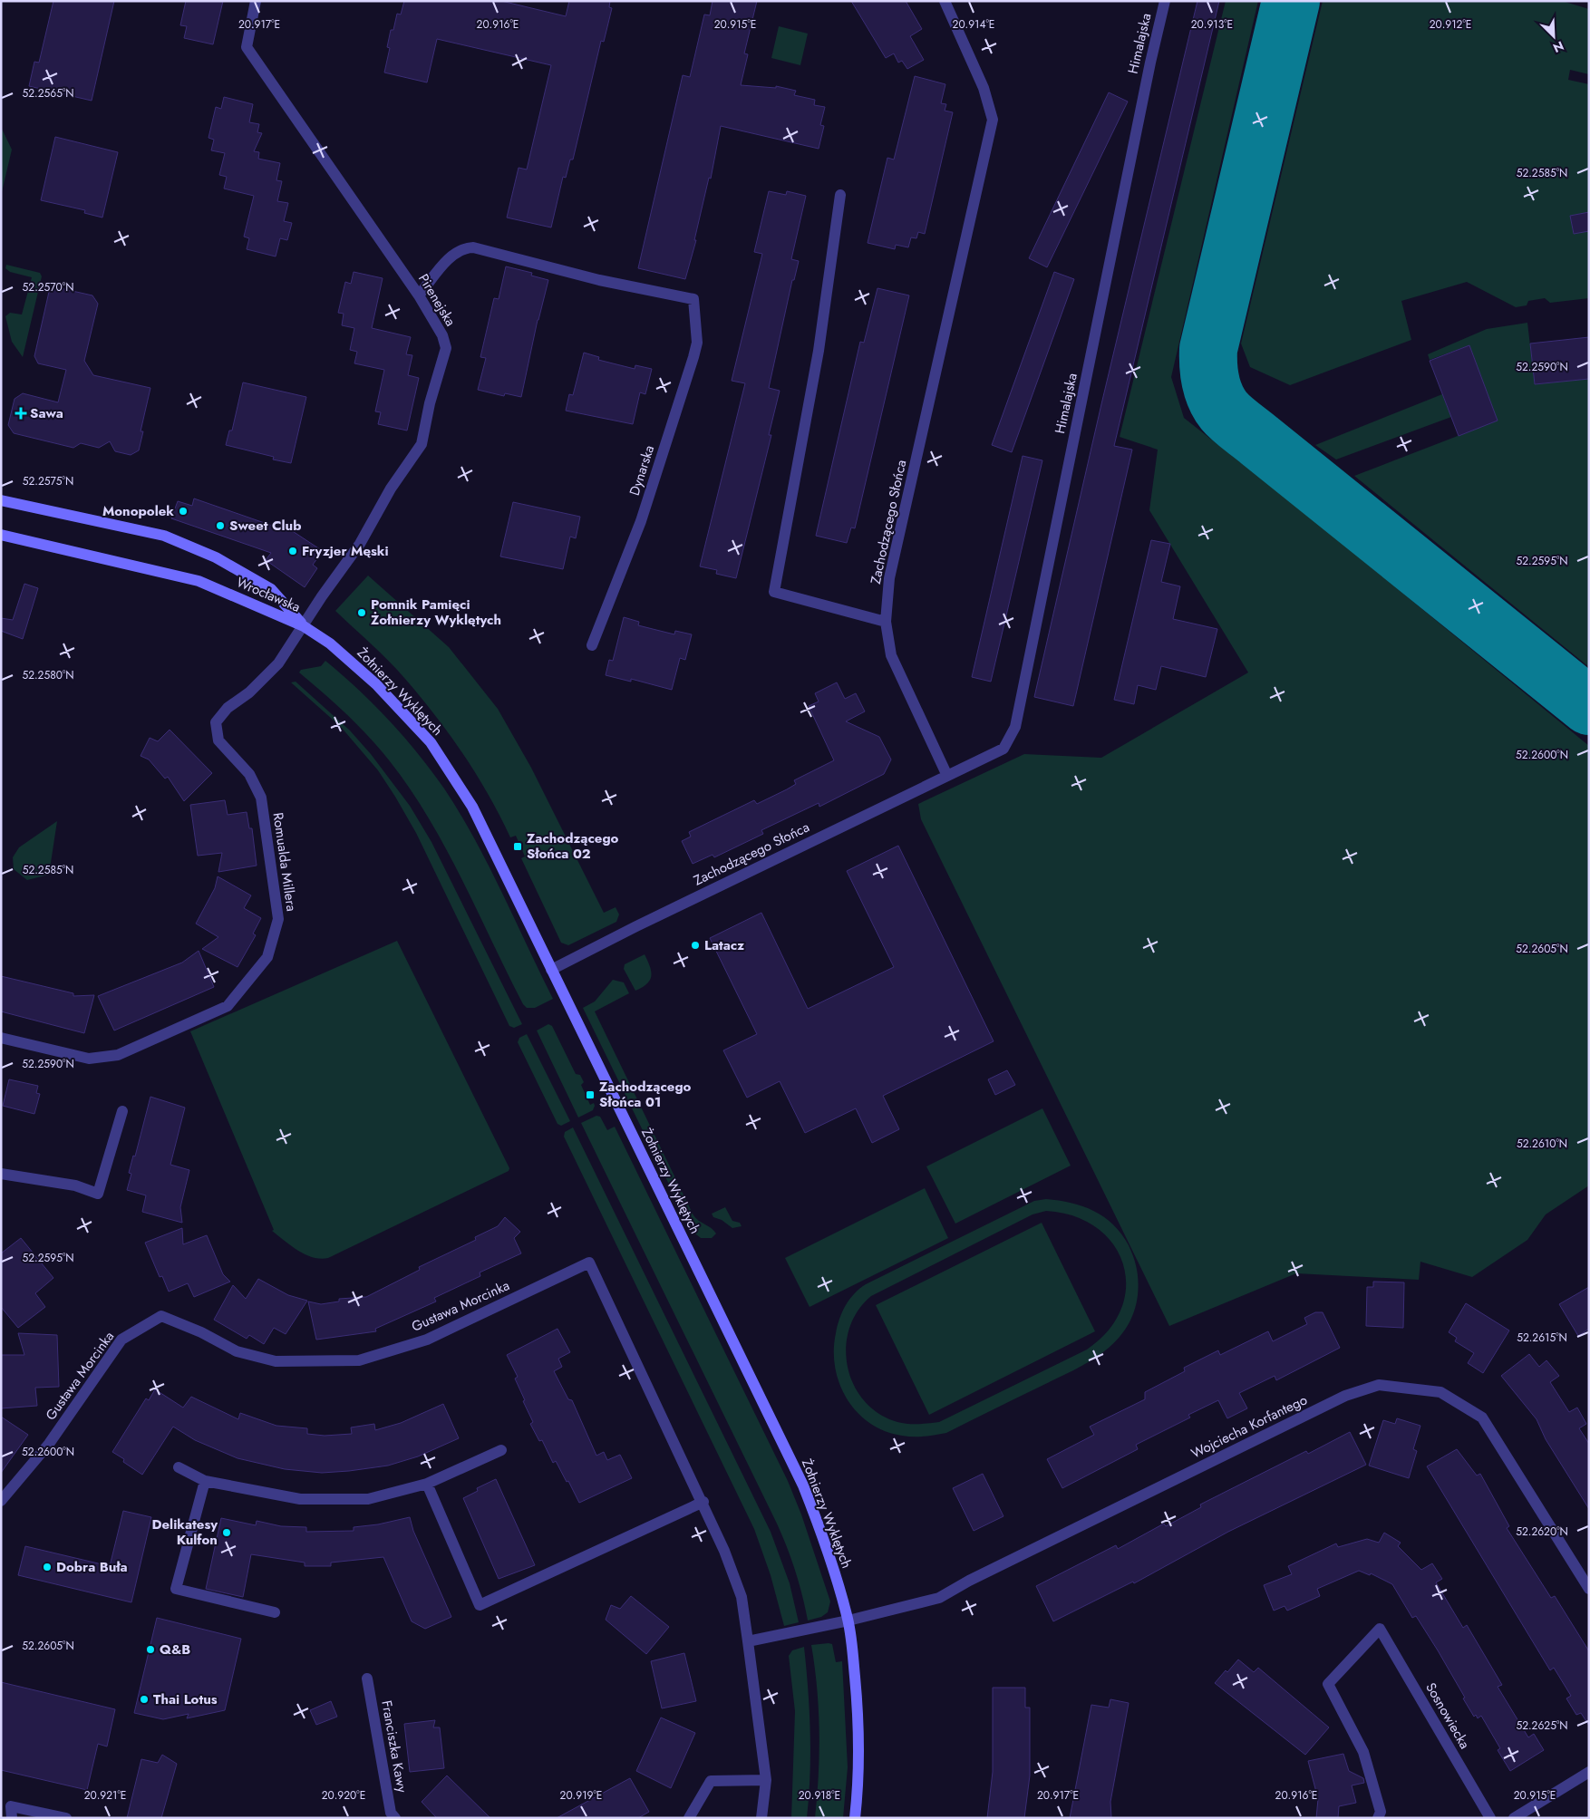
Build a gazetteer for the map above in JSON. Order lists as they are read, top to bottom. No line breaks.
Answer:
{"streets":{"street":["Himalajska","Pirenejska","Dynarska","Zachodzącego Słońca","Wrocławska","Żołnierzy Wyklętych","Romualda Millera","Gustawa Morcinka","Wojciecha Korfantego","Sosnowiecka","Franciszka Kawy"]},"crossings":[["Himalajska","Zachodzącego Słońca"],["Pirenejska","Dynarska"],["Pirenejska","Wrocławska"],["Pirenejska","Żołnierzy Wyklętych"],["Pirenejska","Romualda Millera"],["Zachodzącego Słońca","Żołnierzy Wyklętych"],["Wrocławska","Żołnierzy Wyklętych"],["Wrocławska","Romualda Millera"],["Żołnierzy Wyklętych","Romualda Millera"],["Żołnierzy Wyklętych","Wojciecha Korfantego"]],"places":{"health":["Sawa"],"other":["Monopolek","Sweet Club","Fryzjer Męski","Pomnik Pamięci Żołnierzy Wyklętych","Latacz","Delikatesy Kulfon","Dobra Buła","Q&B","Thai Lotus"],"transit":["Zachodzącego Słońca 02","Zachodzącego Słońca 01"]},"north":"bottom right","coordinates":["20.917°E","20.916°E","20.915°E","20.914°E","20.913°E","20.912°E","52.2565°N","52.2585°N","52.2570°N","52.2590°N","52.2575°N","52.2595°N","52.2580°N","52.2600°N","52.2605°N","52.2610°N","52.2615°N","52.2620°N","52.2625°N","20.921°E","20.920°E","20.919°E","20.918°E"]}
